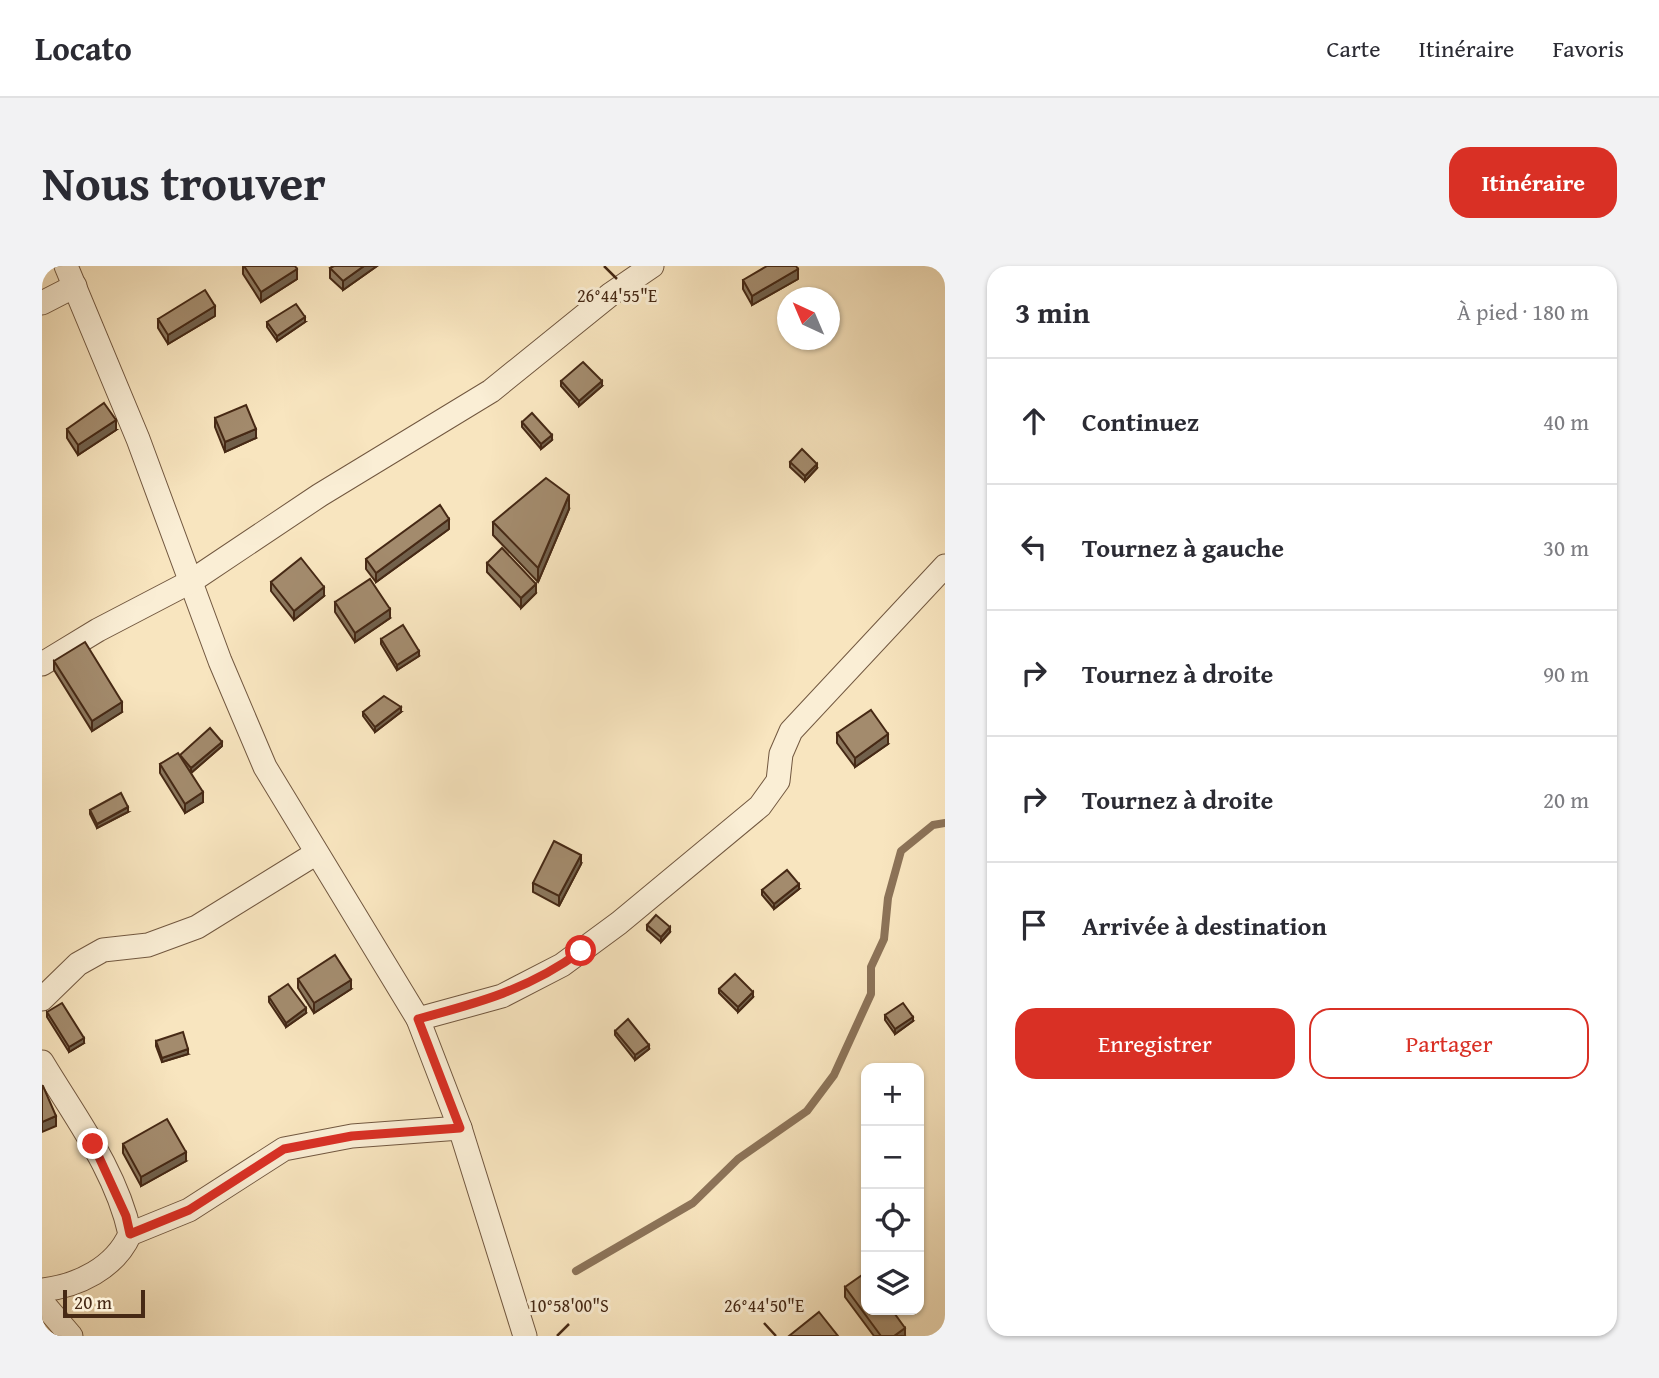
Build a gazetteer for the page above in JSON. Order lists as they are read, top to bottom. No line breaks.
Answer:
{"scale_bar":"20 m","north":"top left","page":{"header":"Locato","nav":["Carte","Itinéraire","Favoris"],"title":"Nous trouver","buttons":["Itinéraire",["Enregistrer","Partager"]],"heading":["3 min","À pied · 180 m"],"list":[["Continuez","40 m"],["Tournez à gauche","30 m"],["Tournez à droite","90 m"],["Tournez à droite","20 m"],"Arrivée à destination"],"map_buttons":["+","−"],"scale":"20 m"},"coordinates":["26°44'55\"E","26°44'50\"E","10°58'00\"S"]}
